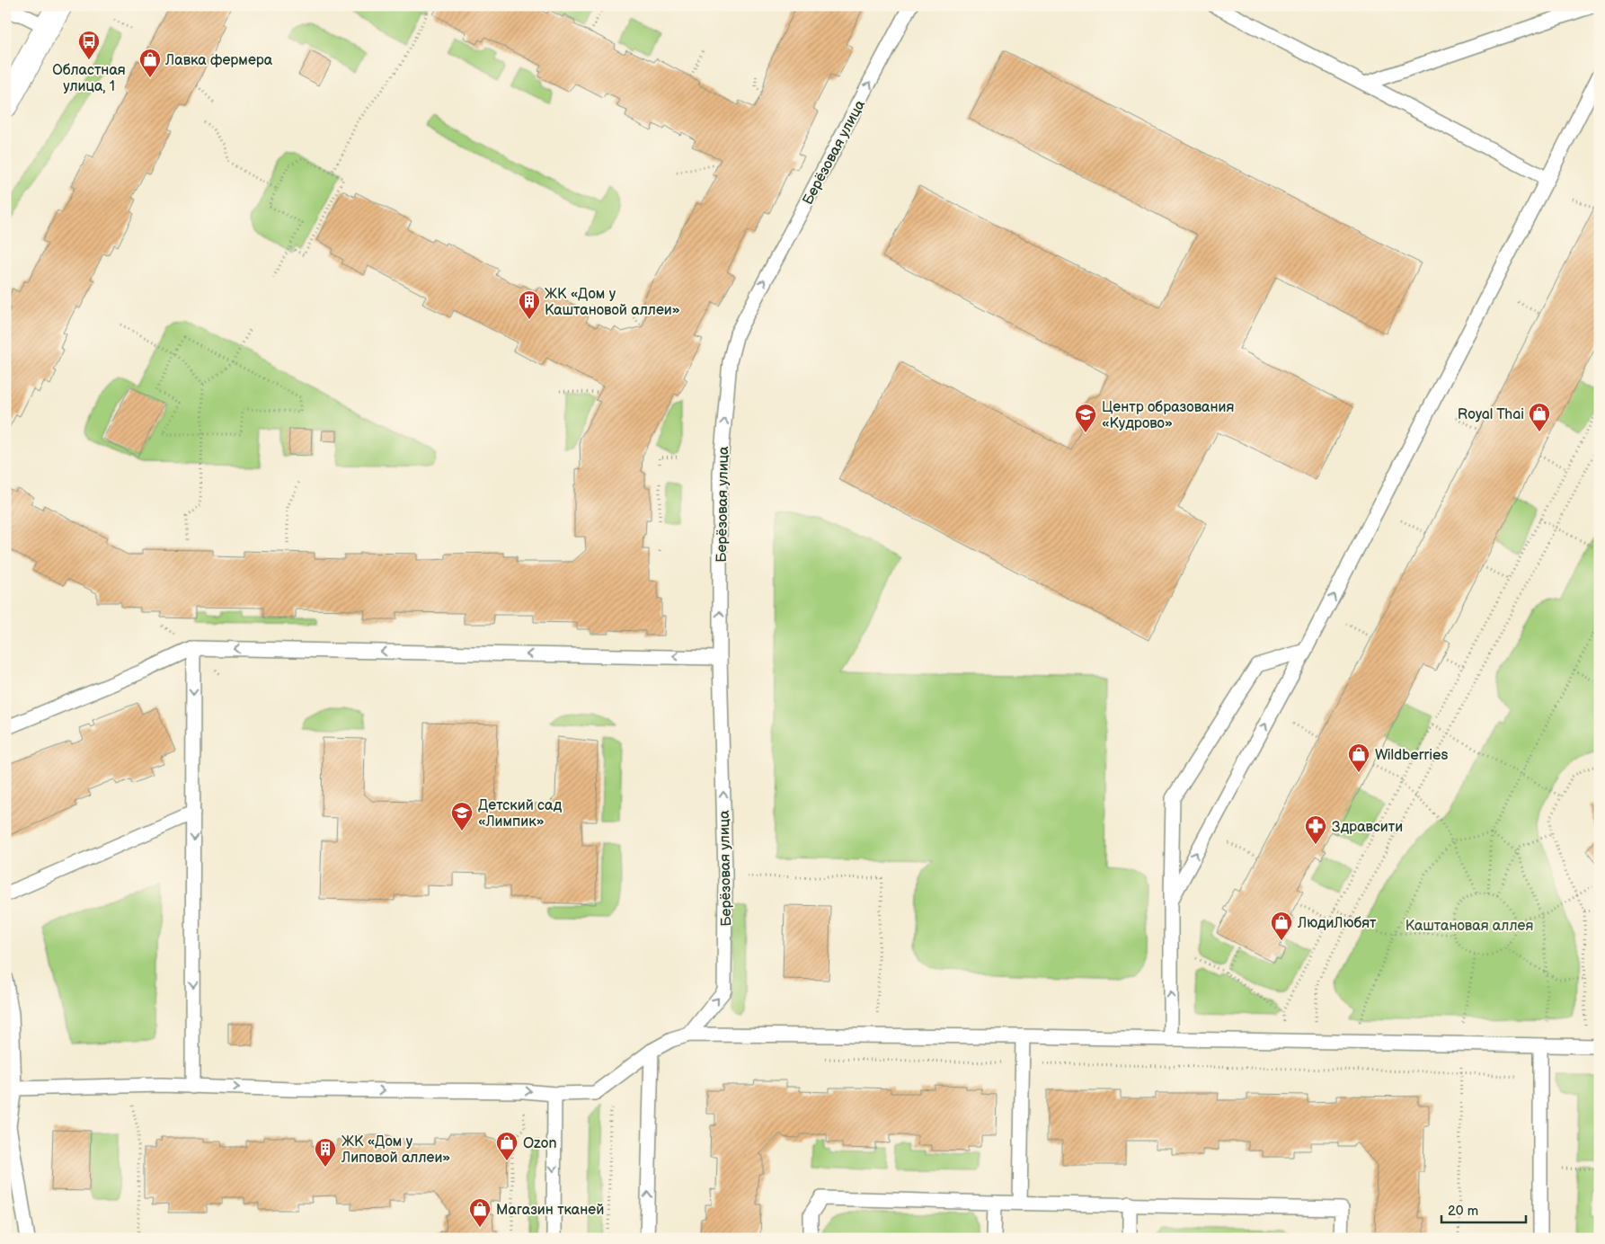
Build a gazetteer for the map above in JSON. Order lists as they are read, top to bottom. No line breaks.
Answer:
{"streets":{"lane":["Берёзовая улица"]},"one_way":["Берёзовая улица"],"parks":["Каштановая аллея"],"places":{"bus stop":["Областная улица, 1"],"shop":["Лавка фермера","Royal Thai","Wildberries","ЛюдиЛюбят","Ozon","Магазин тканей"],"building":["ЖК «Дом у Каштановой аллеи»","ЖК «Дом у Липовой аллеи»"],"school or university":["Центр образования «Кудрово»","Детский сад «Лимпик»"],"pharmacy":["Здравсити"]},"scale_bar":"20 m"}
